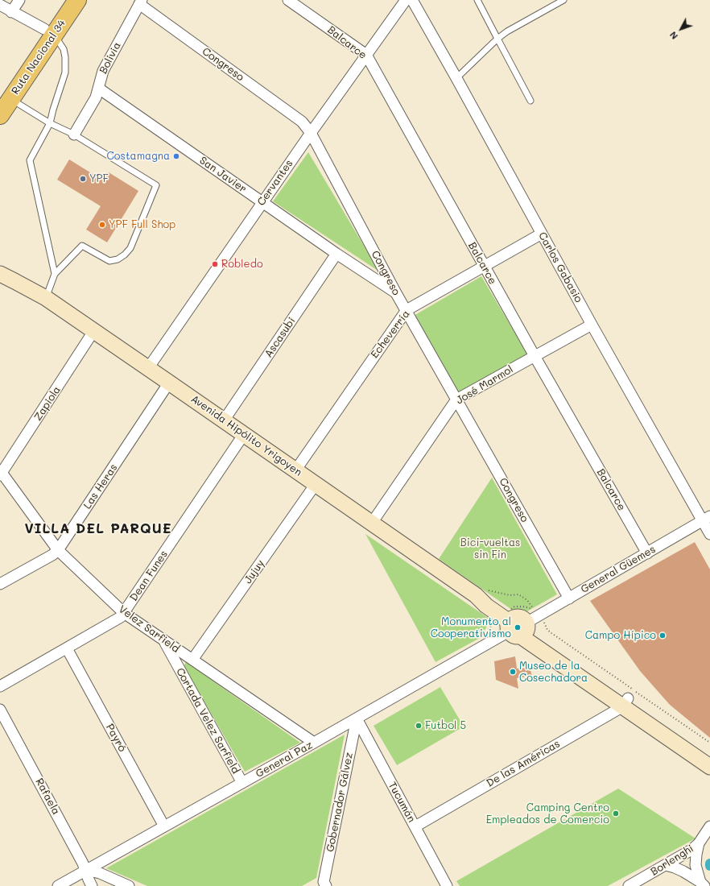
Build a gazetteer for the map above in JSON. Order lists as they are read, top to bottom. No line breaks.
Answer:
{"streets":{"highway":["Ruta Nacional 34"],"street":["Balcarce","Bolivia","Congreso","San Javier","Cervantes","Carlos Gabasio","Echeverría","Ascasubi","José Marmol","Zapiola","Avenida Hipólito Yrigoyen","Las Heras","General Güemes","Jujuy","Dean Funes","Velez Sarfield","Cortada Velez Sarfield","Payró","General Paz","De las Américas","Rafaela","Gobernador Gálvez","Tucumán","Borlenghi"]},"crossings":[["Balcarce","Cervantes"],["Balcarce","Echeverría"],["Balcarce","José Marmol"],["Balcarce","General Güemes"],["Bolivia","Congreso"],["Bolivia","San Javier"],["Congreso","San Javier"],["Congreso","Cervantes"],["Congreso","Echeverría"],["Congreso","José Marmol"],["Congreso","General Güemes"],["San Javier","Cervantes"],["San Javier","Ascasubi"],["Cervantes","Avenida Hipólito Yrigoyen"],["Carlos Gabasio","Echeverría"],["Carlos Gabasio","José Marmol"],["Carlos Gabasio","General Güemes"],["Echeverría","Avenida Hipólito Yrigoyen"],["Ascasubi","Avenida Hipólito Yrigoyen"],["José Marmol","Avenida Hipólito Yrigoyen"],["Zapiola","Avenida Hipólito Yrigoyen"],["Zapiola","Velez Sarfield"],["Avenida Hipólito Yrigoyen","Las Heras"],["Avenida Hipólito Yrigoyen","General Güemes"],["Avenida Hipólito Yrigoyen","Jujuy"],["Avenida Hipólito Yrigoyen","Dean Funes"],["Avenida Hipólito Yrigoyen","General Paz"],["Avenida Hipólito Yrigoyen","De las Américas"],["Las Heras","Velez Sarfield"],["General Güemes","General Paz"],["Jujuy","Velez Sarfield"],["Dean Funes","Velez Sarfield"],["Dean Funes","Payró"],["Velez Sarfield","Cortada Velez Sarfield"],["Velez Sarfield","General Paz"],["Cortada Velez Sarfield","General Paz"],["Payró","General Paz"],["General Paz","Rafaela"],["General Paz","Gobernador Gálvez"],["General Paz","Tucumán"],["De las Américas","Tucumán"],["Gobernador Gálvez","Tucumán"]],"districts":["VILLA DEL PARQUE"],"parks":["Bici-vueltas sin Fin"],"places":["Costamagna","YPF","YPF Full Shop","Robledo","Monumento al Cooperativismo","Campo Hípico","Museo de la Cosechadora","Futbol 5","Camping Centro Empleados de Comercio"],"north":"bottom left"}
